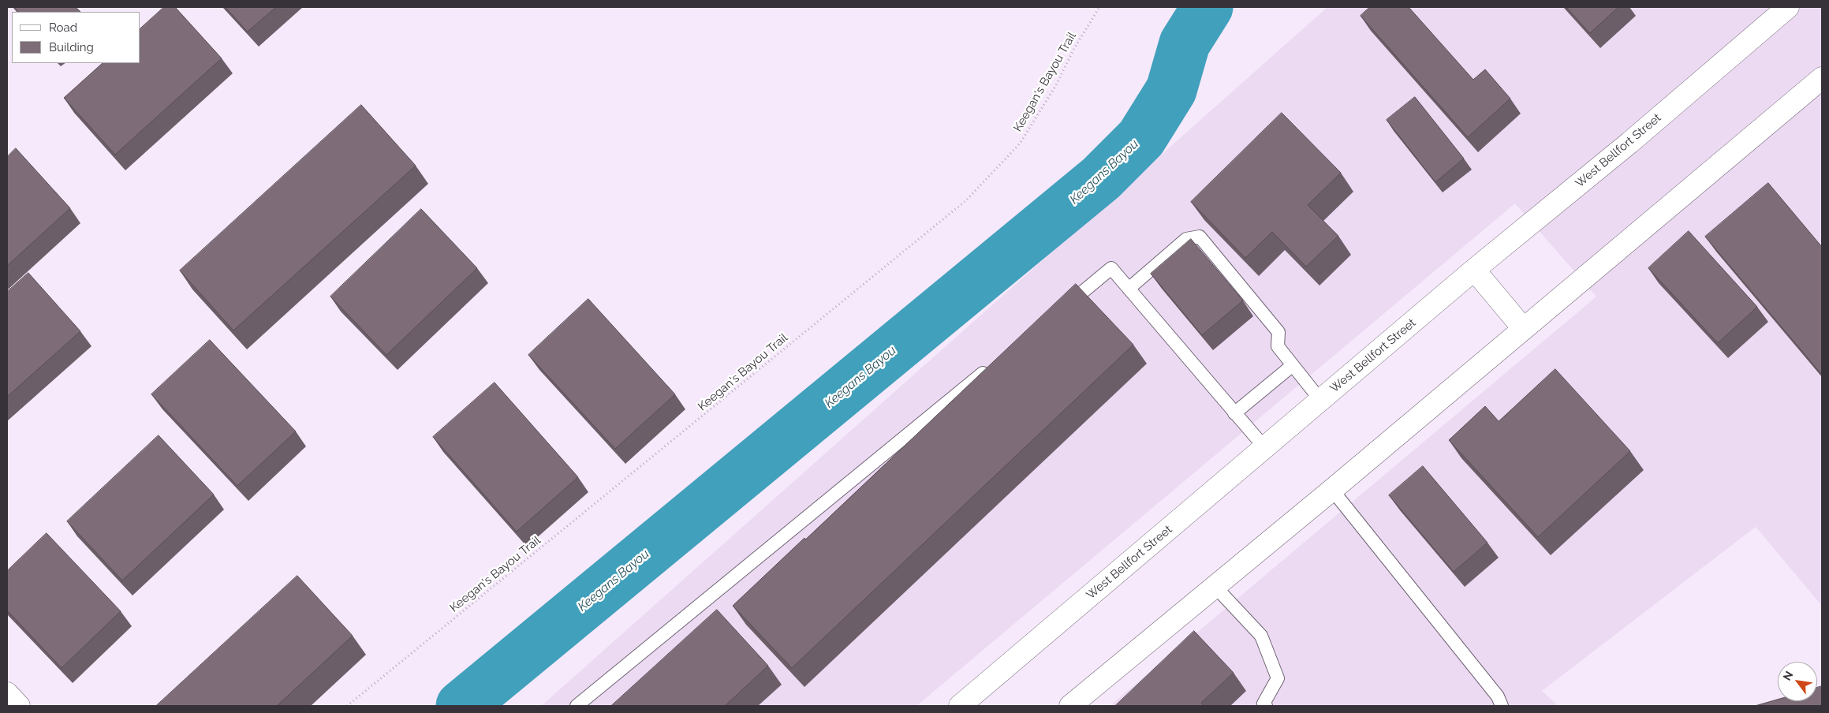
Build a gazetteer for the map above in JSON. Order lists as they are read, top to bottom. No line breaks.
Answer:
{"streets":{"main road":["West Bellfort Street"],"path":["Keegan's Bayou Trail"]},"water":["Keegans Bayou"],"legend":["Road","Building"],"north":"top left"}
